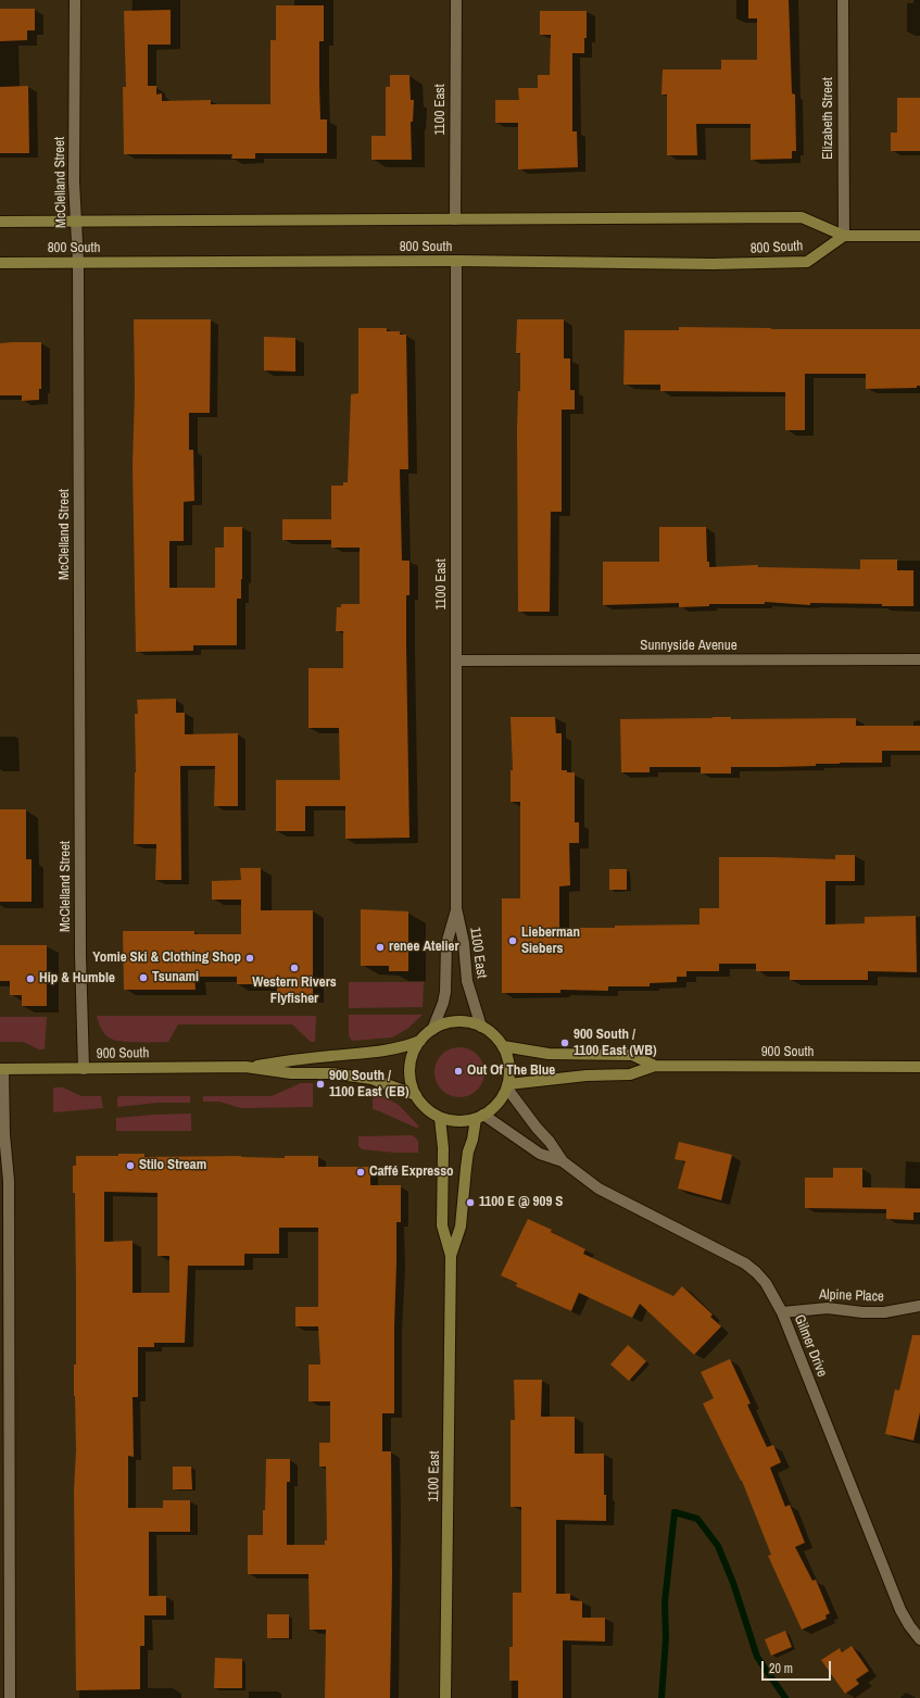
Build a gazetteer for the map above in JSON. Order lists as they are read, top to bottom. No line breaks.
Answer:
{"streets":{"street":["1100 East","Elizabeth Street","McClelland Street","800 South","Sunnyside Avenue","900 South","Alpine Place","Gilmer Drive"]},"crossings":[["1100 East","800 South"],["1100 East","Sunnyside Avenue"],["1100 East","900 South"],["1100 East","Gilmer Drive"],["Elizabeth Street","800 South"],["McClelland Street","800 South"],["McClelland Street","900 South"],["900 South","Gilmer Drive"],["Alpine Place","Gilmer Drive"]],"places":["Lieberman Siebers","renee Atelier","Yomie Ski & Clothing Shop","Western Rivers Flyfisher","Tsunami","Hip & Humble","900 South / 1100 East (WB)","Out Of The Blue","900 South / 1100 East (EB)","Stilo Stream","Caffé Expresso","1100 E @ 909 S"],"scale_bar":"20 m"}
